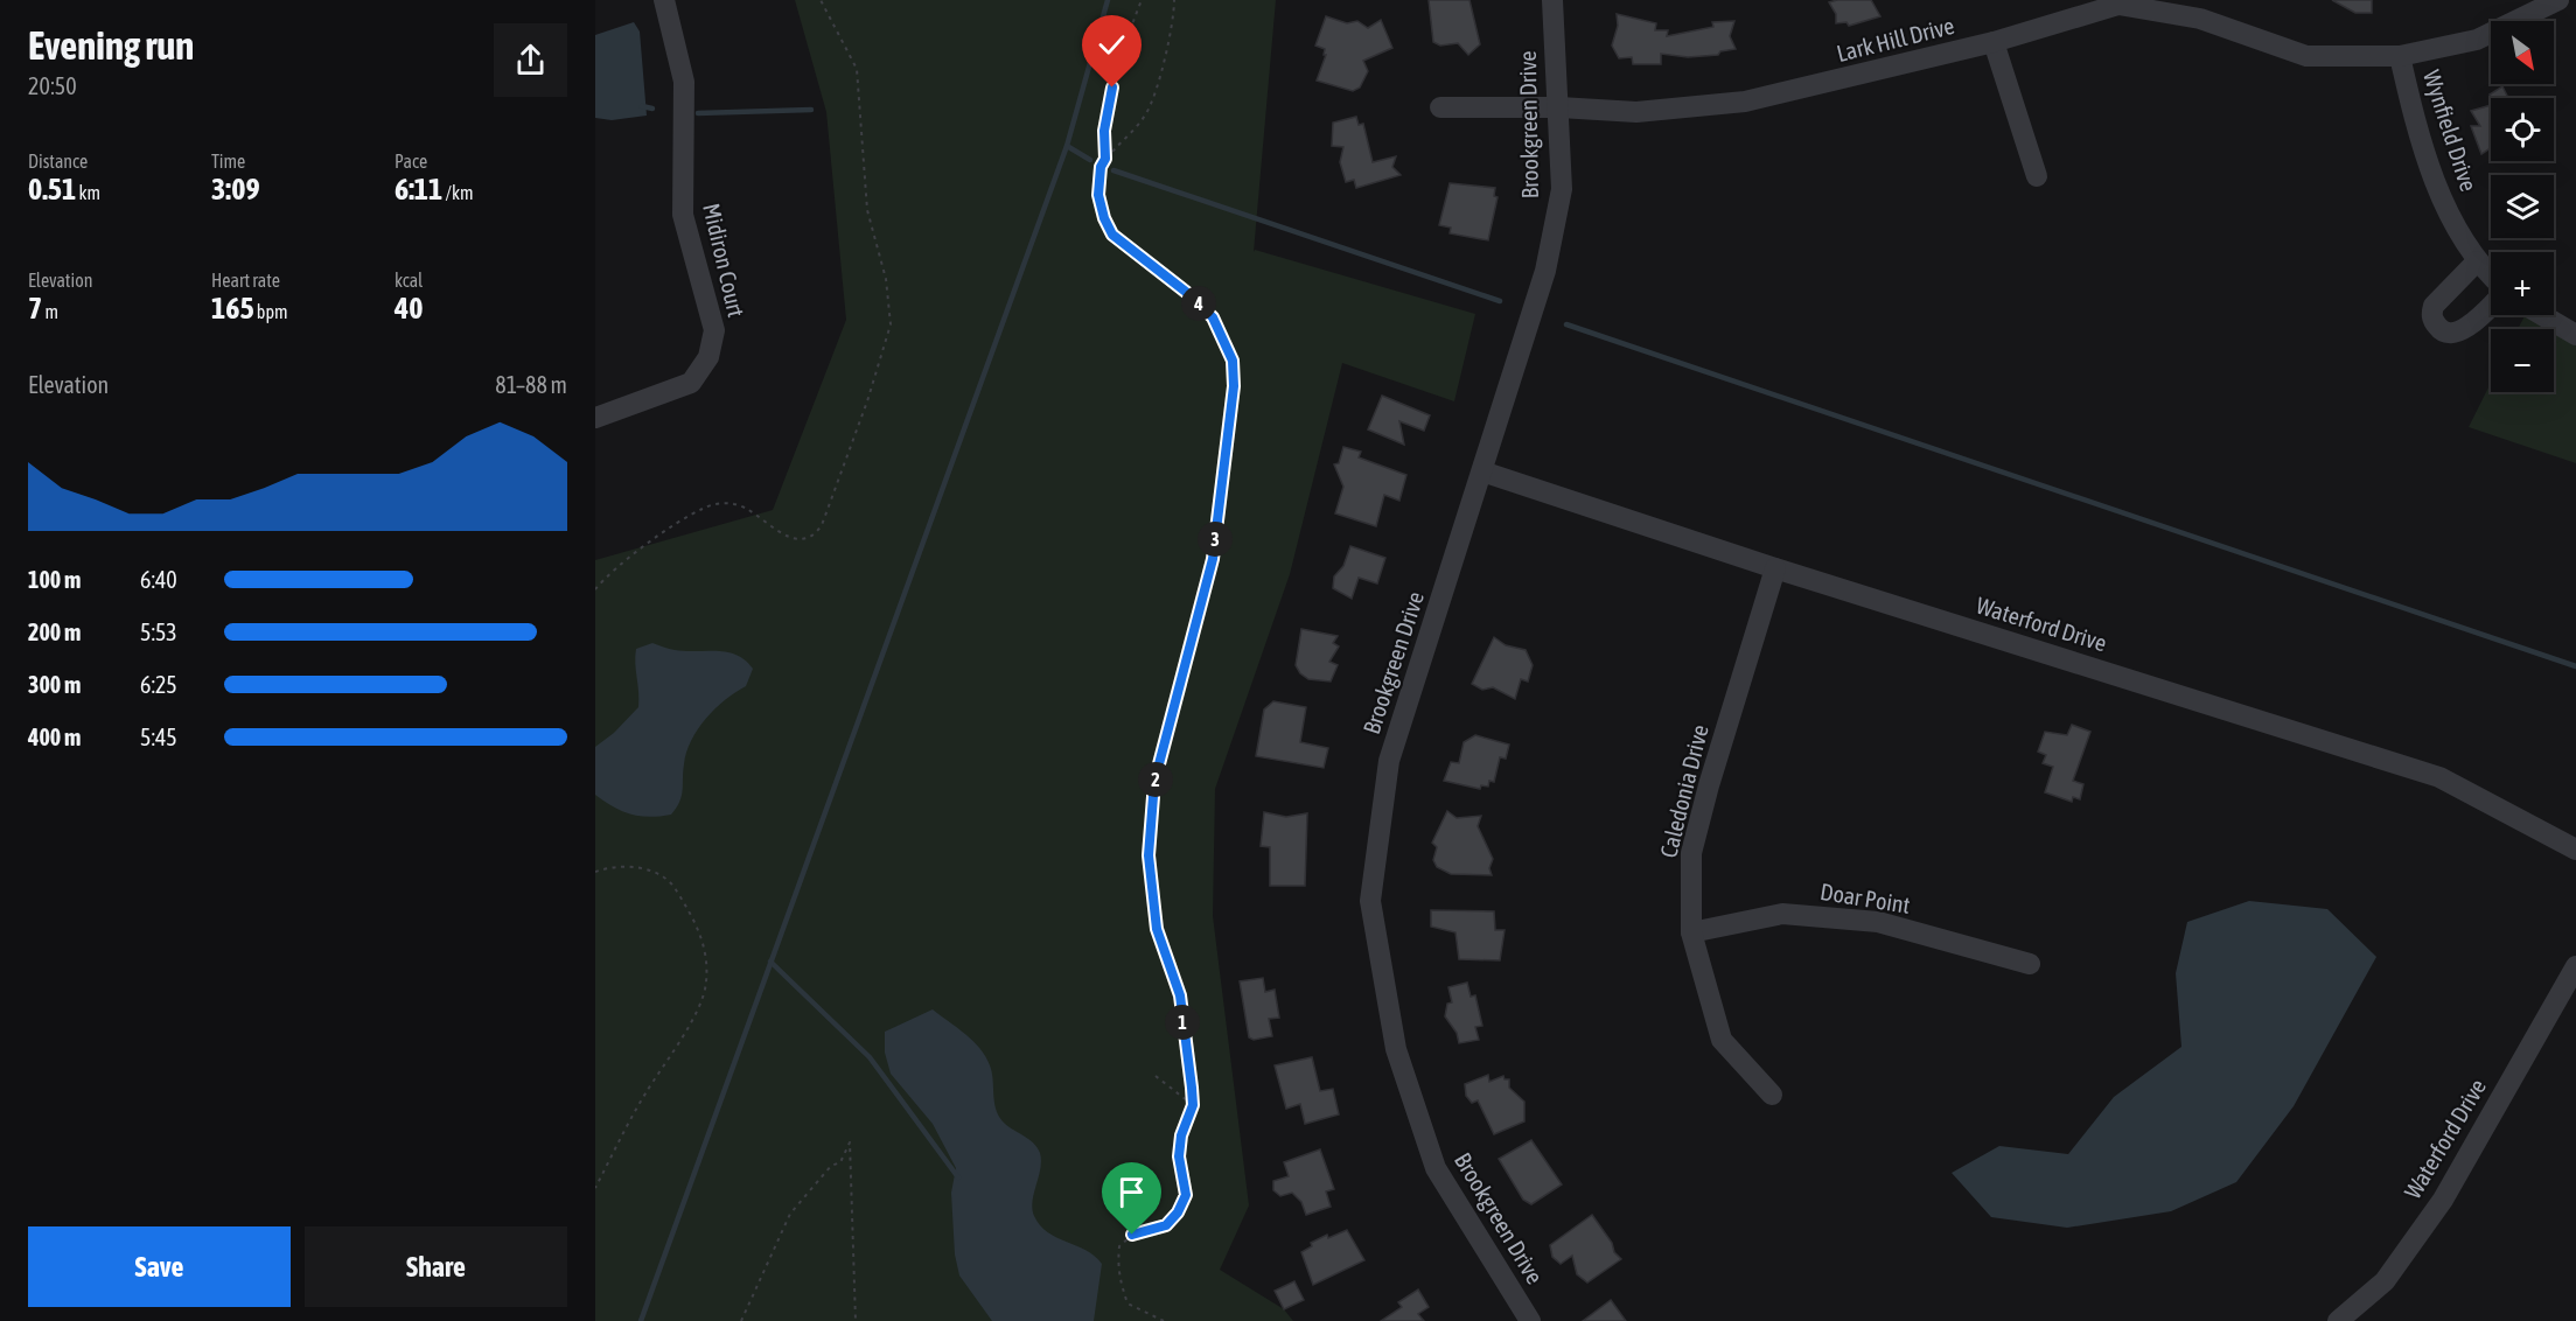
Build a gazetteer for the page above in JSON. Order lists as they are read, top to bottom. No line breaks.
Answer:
{"streets":{"street":["Lark Hill Drive","Brookgreen Drive","Wynfield Drive","Midiron Court","Waterford Drive","Caledonia Drive","Doar Point"]},"crossings":[["Lark Hill Drive","Brookgreen Drive"],["Lark Hill Drive","Wynfield Drive"],["Brookgreen Drive","Waterford Drive"],["Waterford Drive","Caledonia Drive"],["Caledonia Drive","Doar Point"]],"north":"bottom right","page":{"heading":["Evening run","20:50"],"map_buttons":["+","−"],"stats":[["Distance","0.51 km"],["Time","3:09"],["Pace","6:11 /km"],["Elevation","7 m"],["Heart rate","165 bpm"],["kcal","40"]],"pins":["4","3","2","1"],"chart":["Elevation","81–88 m"],"list":[{"name":"100 m","note":"6:40"},{"name":"200 m","note":"5:53"},{"name":"300 m","note":"6:25"},{"name":"400 m","note":"5:45"}],"buttons":["Save","Share"]}}
